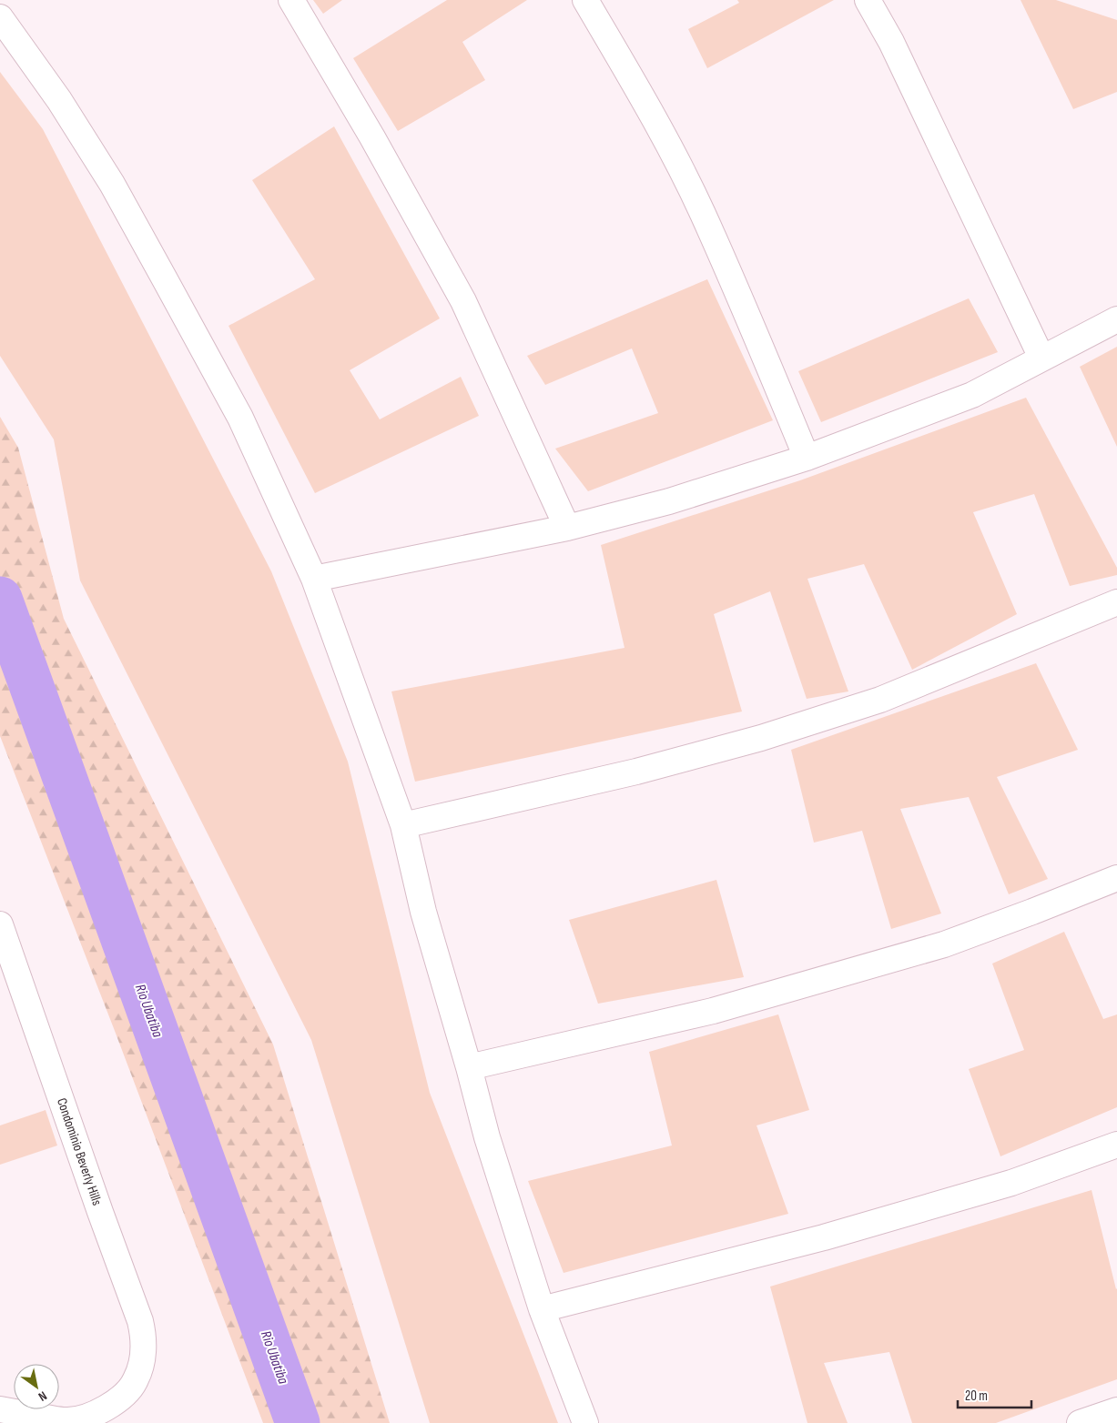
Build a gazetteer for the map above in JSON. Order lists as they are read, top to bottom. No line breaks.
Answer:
{"streets":{"street":["Condominio Beverly Hills"]},"water":["Rio Ubatiba"],"scale_bar":"20 m","north":"bottom right"}
